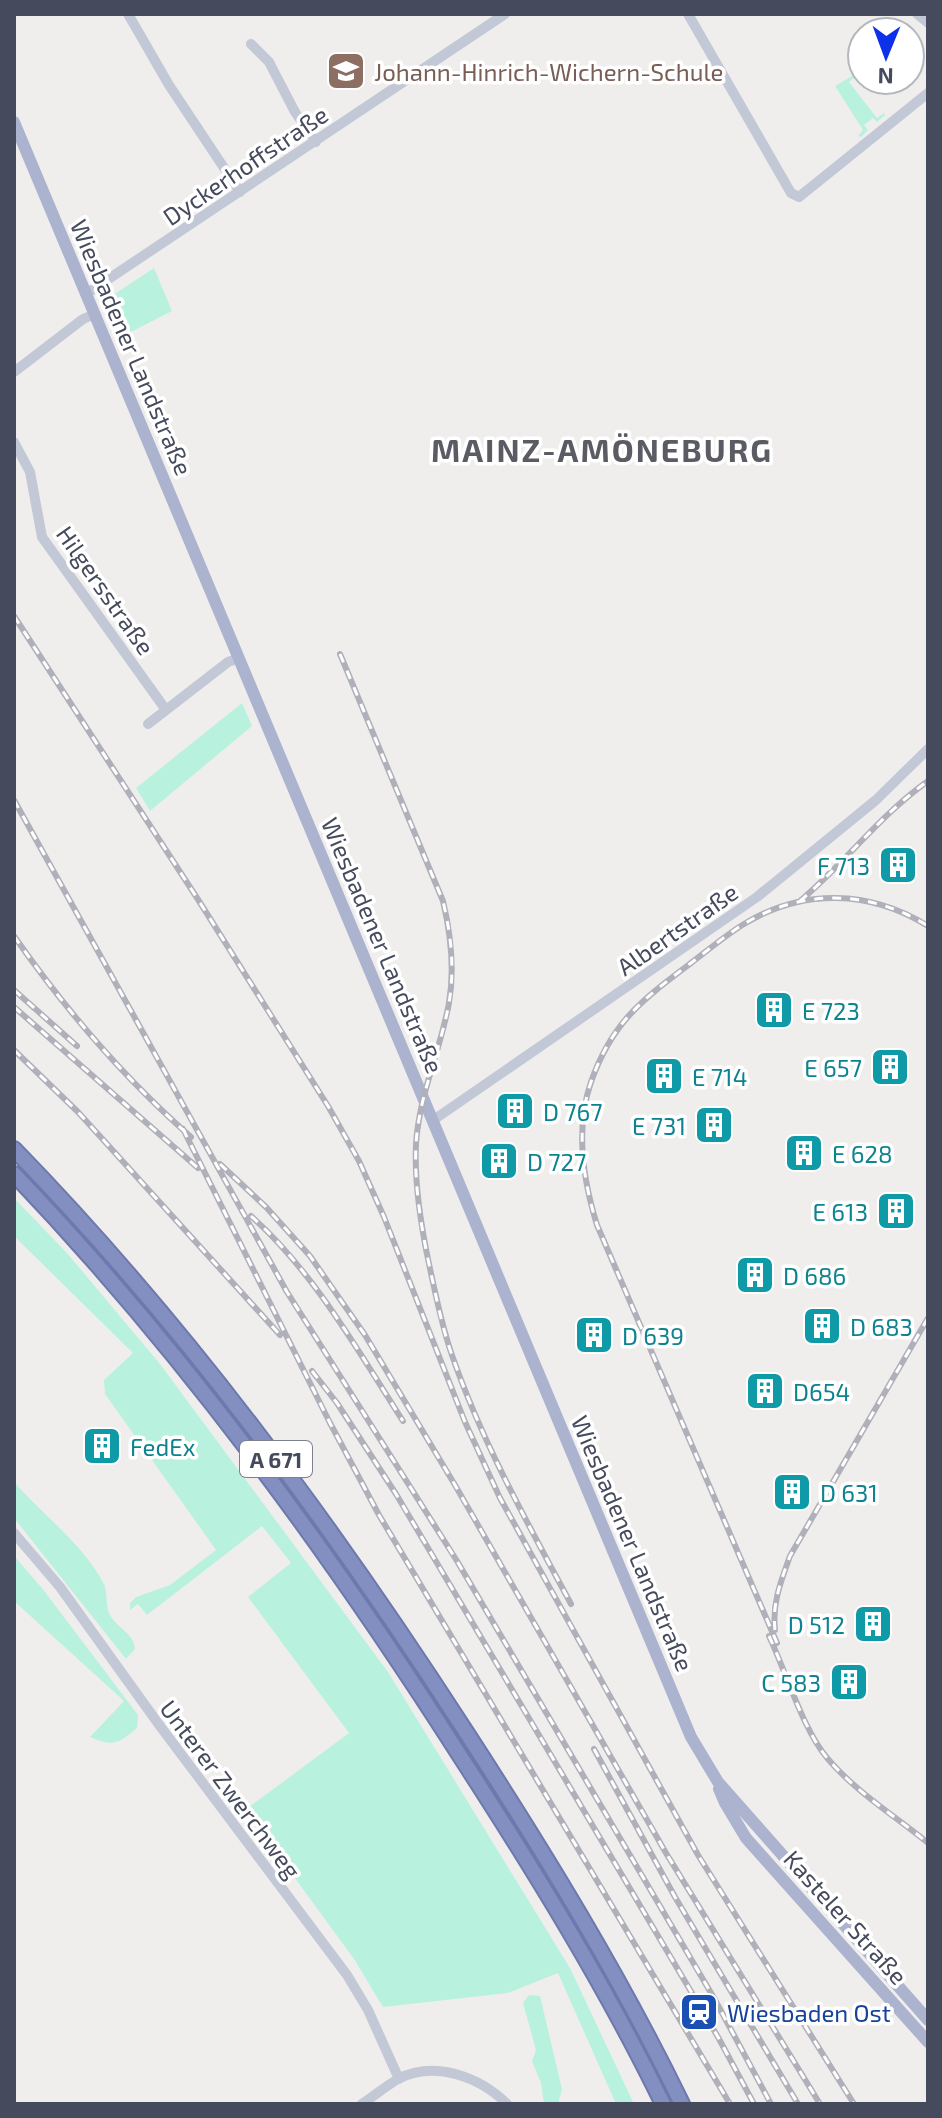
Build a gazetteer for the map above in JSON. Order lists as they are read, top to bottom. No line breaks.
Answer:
{"streets":{"highway":["A 671"],"main road":["Wiesbadener Landstraße","Kasteler Straße"],"street":["Dyckerhoffstraße","Hilgersstraße","Albertstraße","Unterer Zwerchweg"]},"crossings":[["Dyckerhoffstraße","Wiesbadener Landstraße"],["Wiesbadener Landstraße","Albertstraße"],["Wiesbadener Landstraße","Kasteler Straße"]],"districts":["MAINZ-AMÖNEBURG"],"places":{"school or university":["Johann-Hinrich-Wichern-Schule"],"building":["F 713","E 723","E 657","E 714","D 767","E 731","E 628","D 727","E 613","D 686","D 683","D 639","D654","FedEx","D 631","D 512","C 583"],"station":["Wiesbaden Ost"]},"north":"bottom"}
